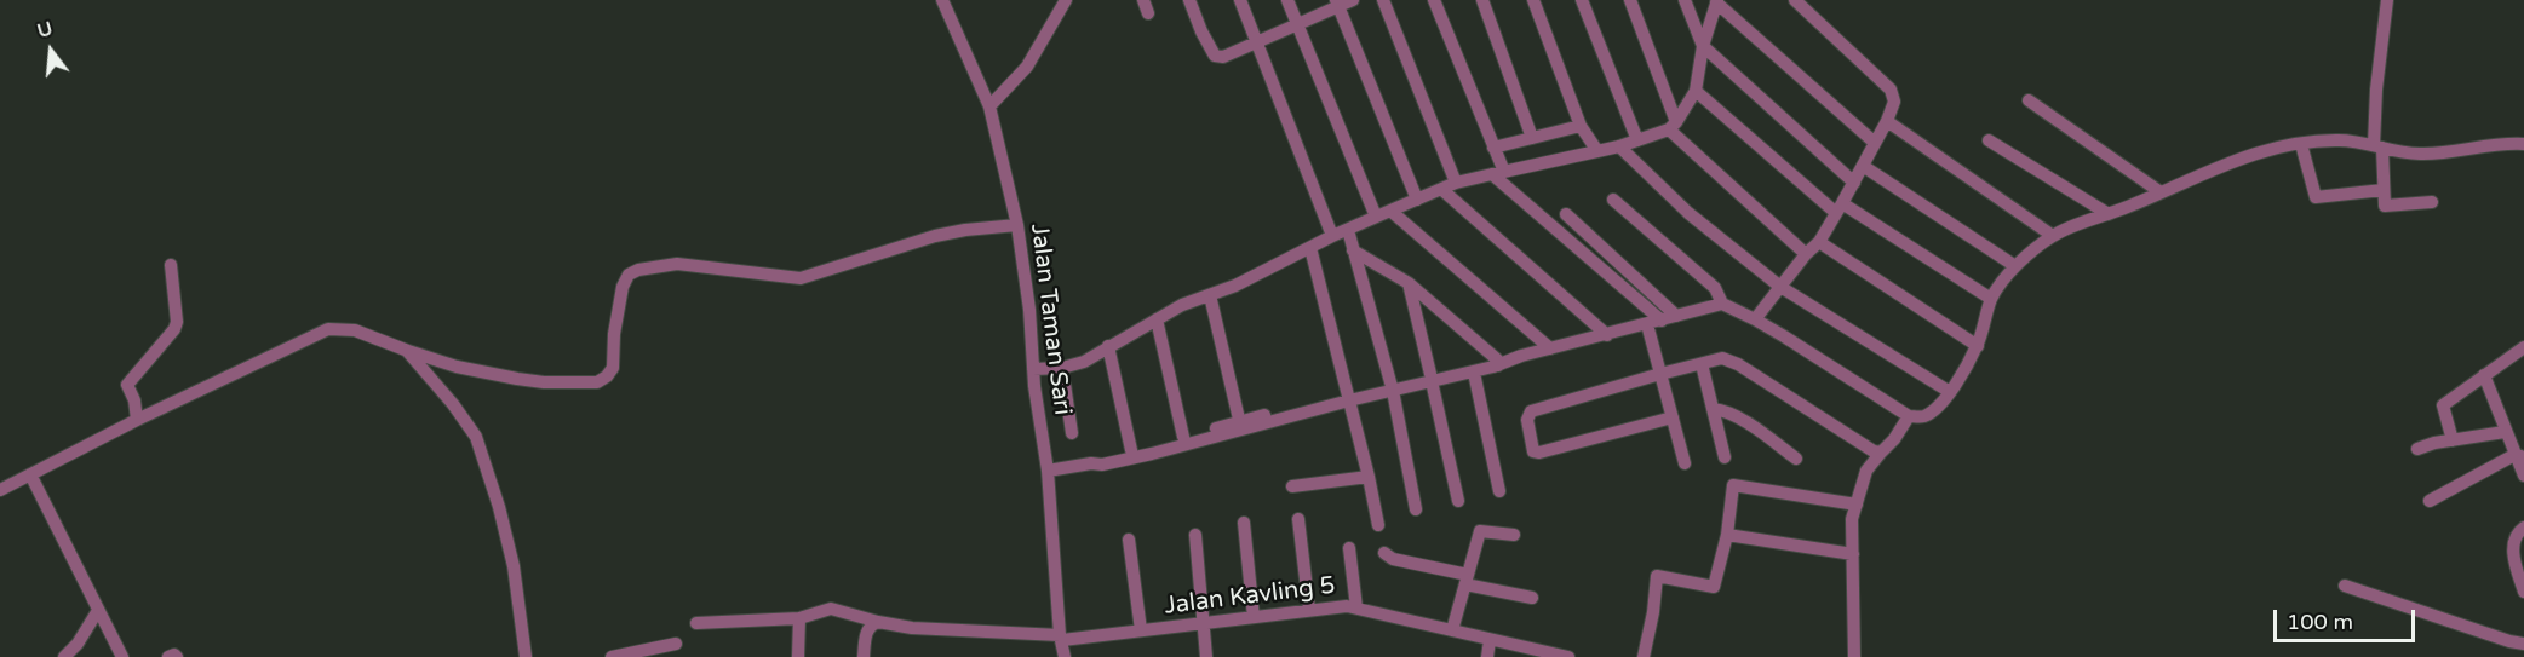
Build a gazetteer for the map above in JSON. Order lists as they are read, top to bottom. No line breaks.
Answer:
{"streets":{"street":["Jalan Taman Sari","Jalan Kavling 5"]},"crossings":[["Jalan Taman Sari","Jalan Kavling 5"]],"scale_bar":"100 m","north":"top"}
